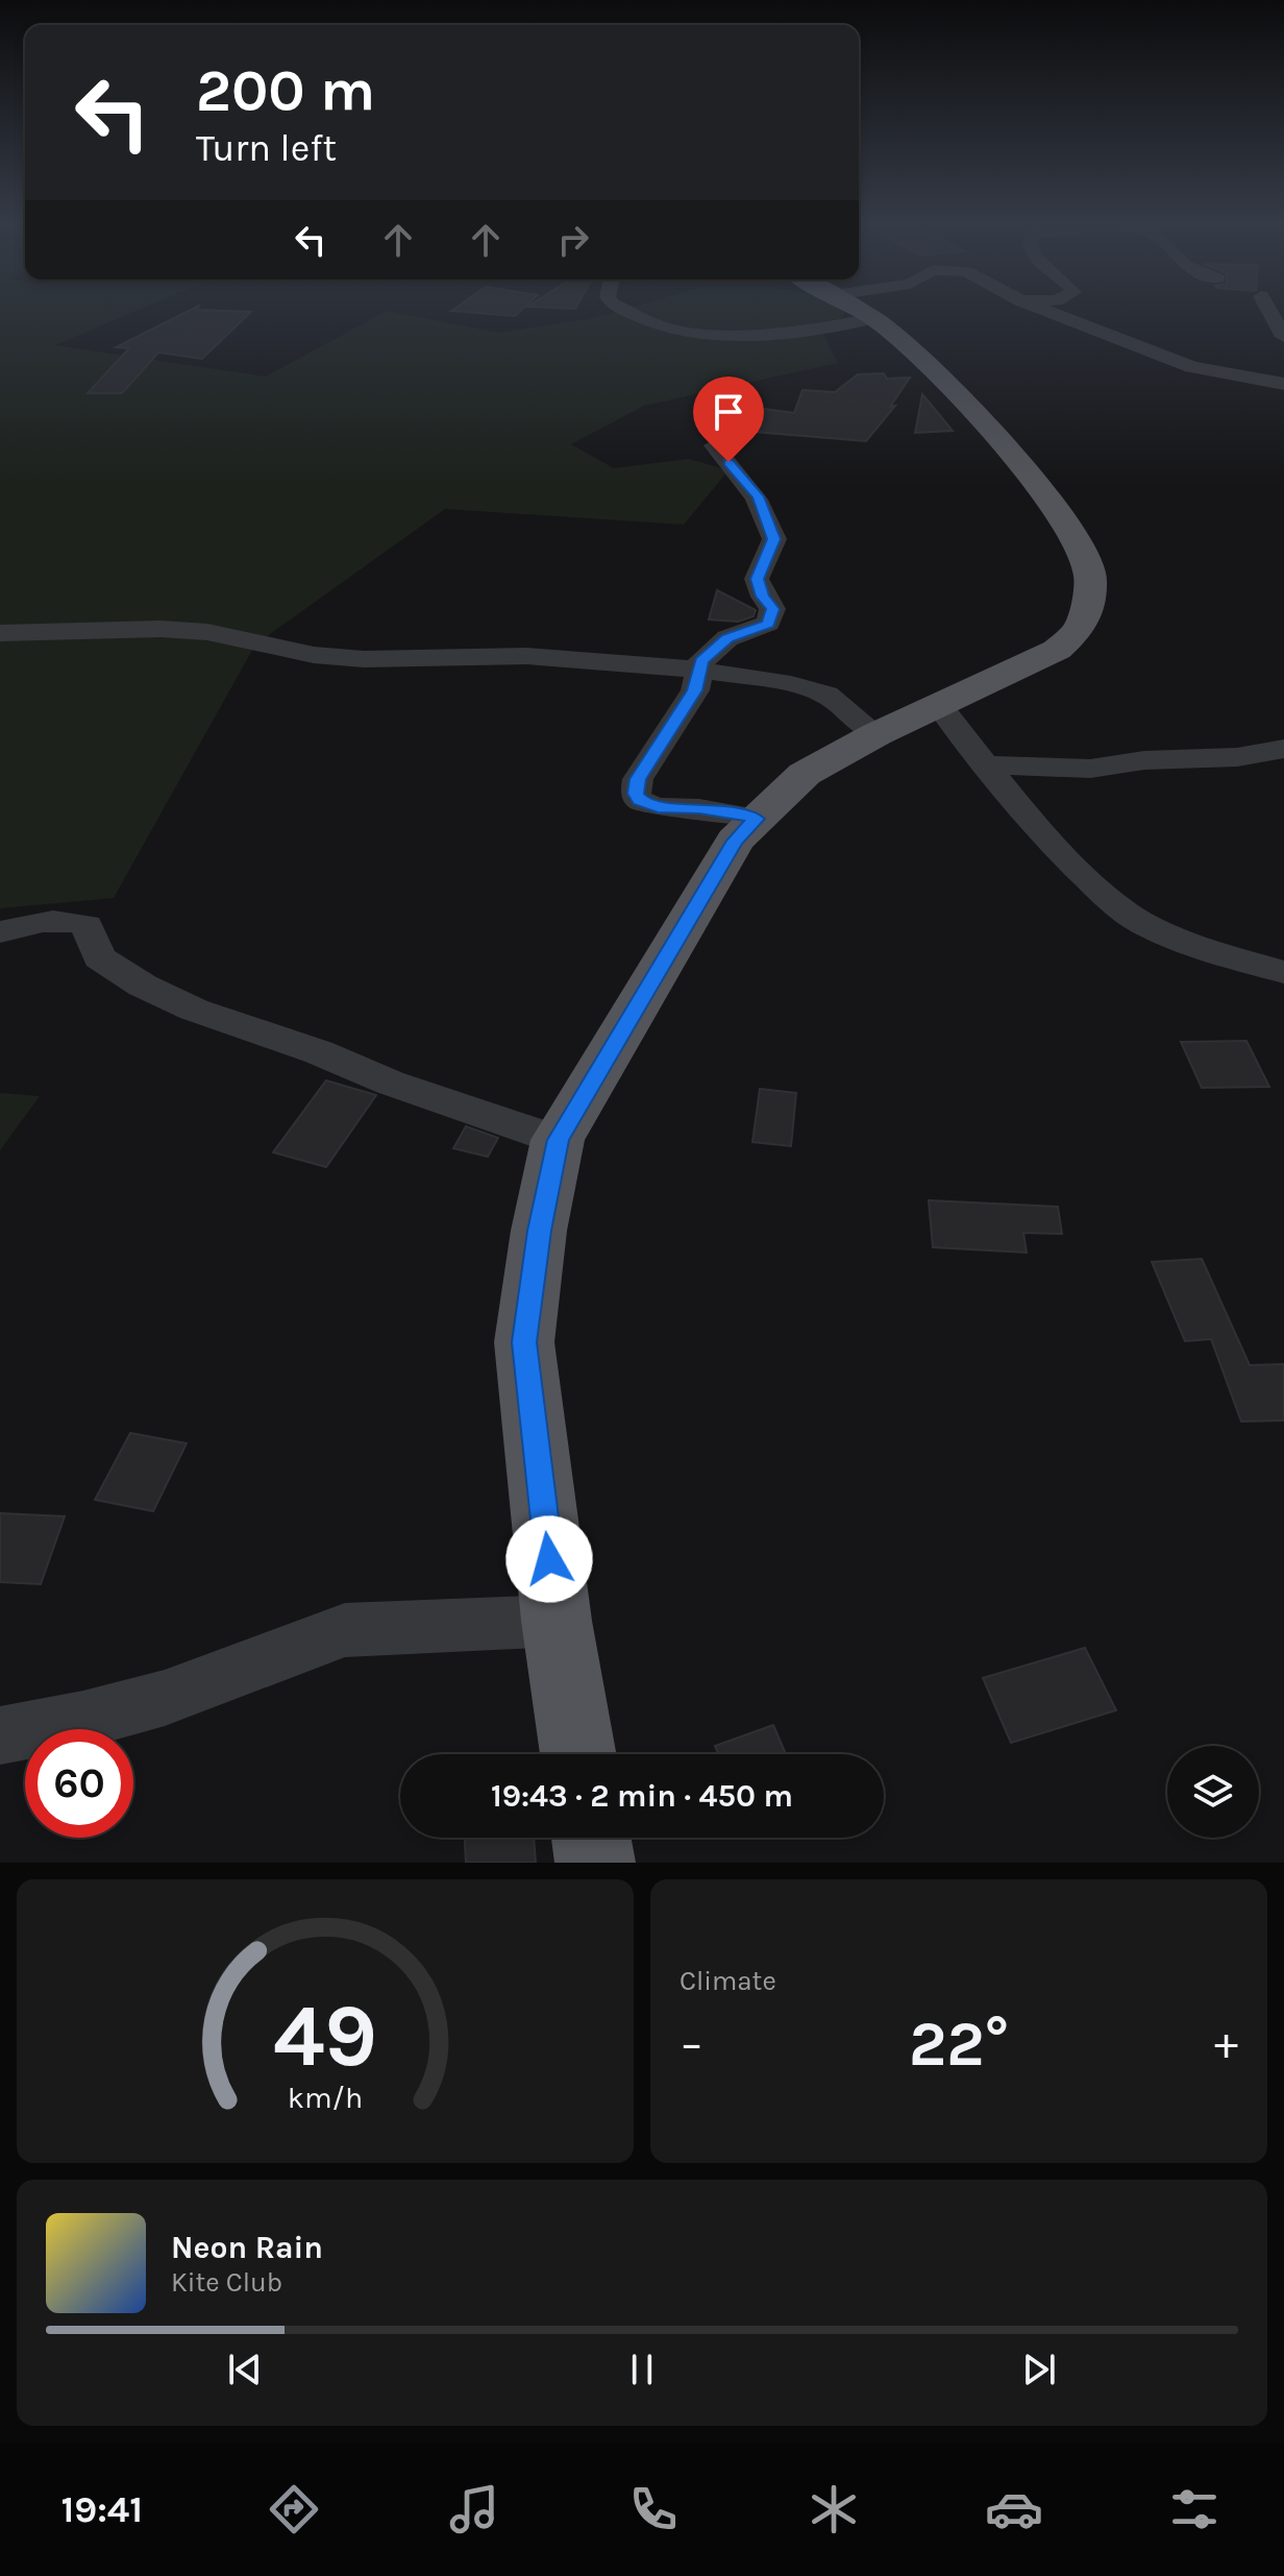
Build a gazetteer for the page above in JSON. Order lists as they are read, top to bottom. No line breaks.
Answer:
{"page":{"turn":["200 m","Turn left"],"limit":"60","trip":"19:43 · 2 min · 450 m","tile":"Climate","heat":["−","22°","+"],"song":["Neon Rain","Kite Club"],"tabs":"19:41","gauge":["49","km/h"]}}
